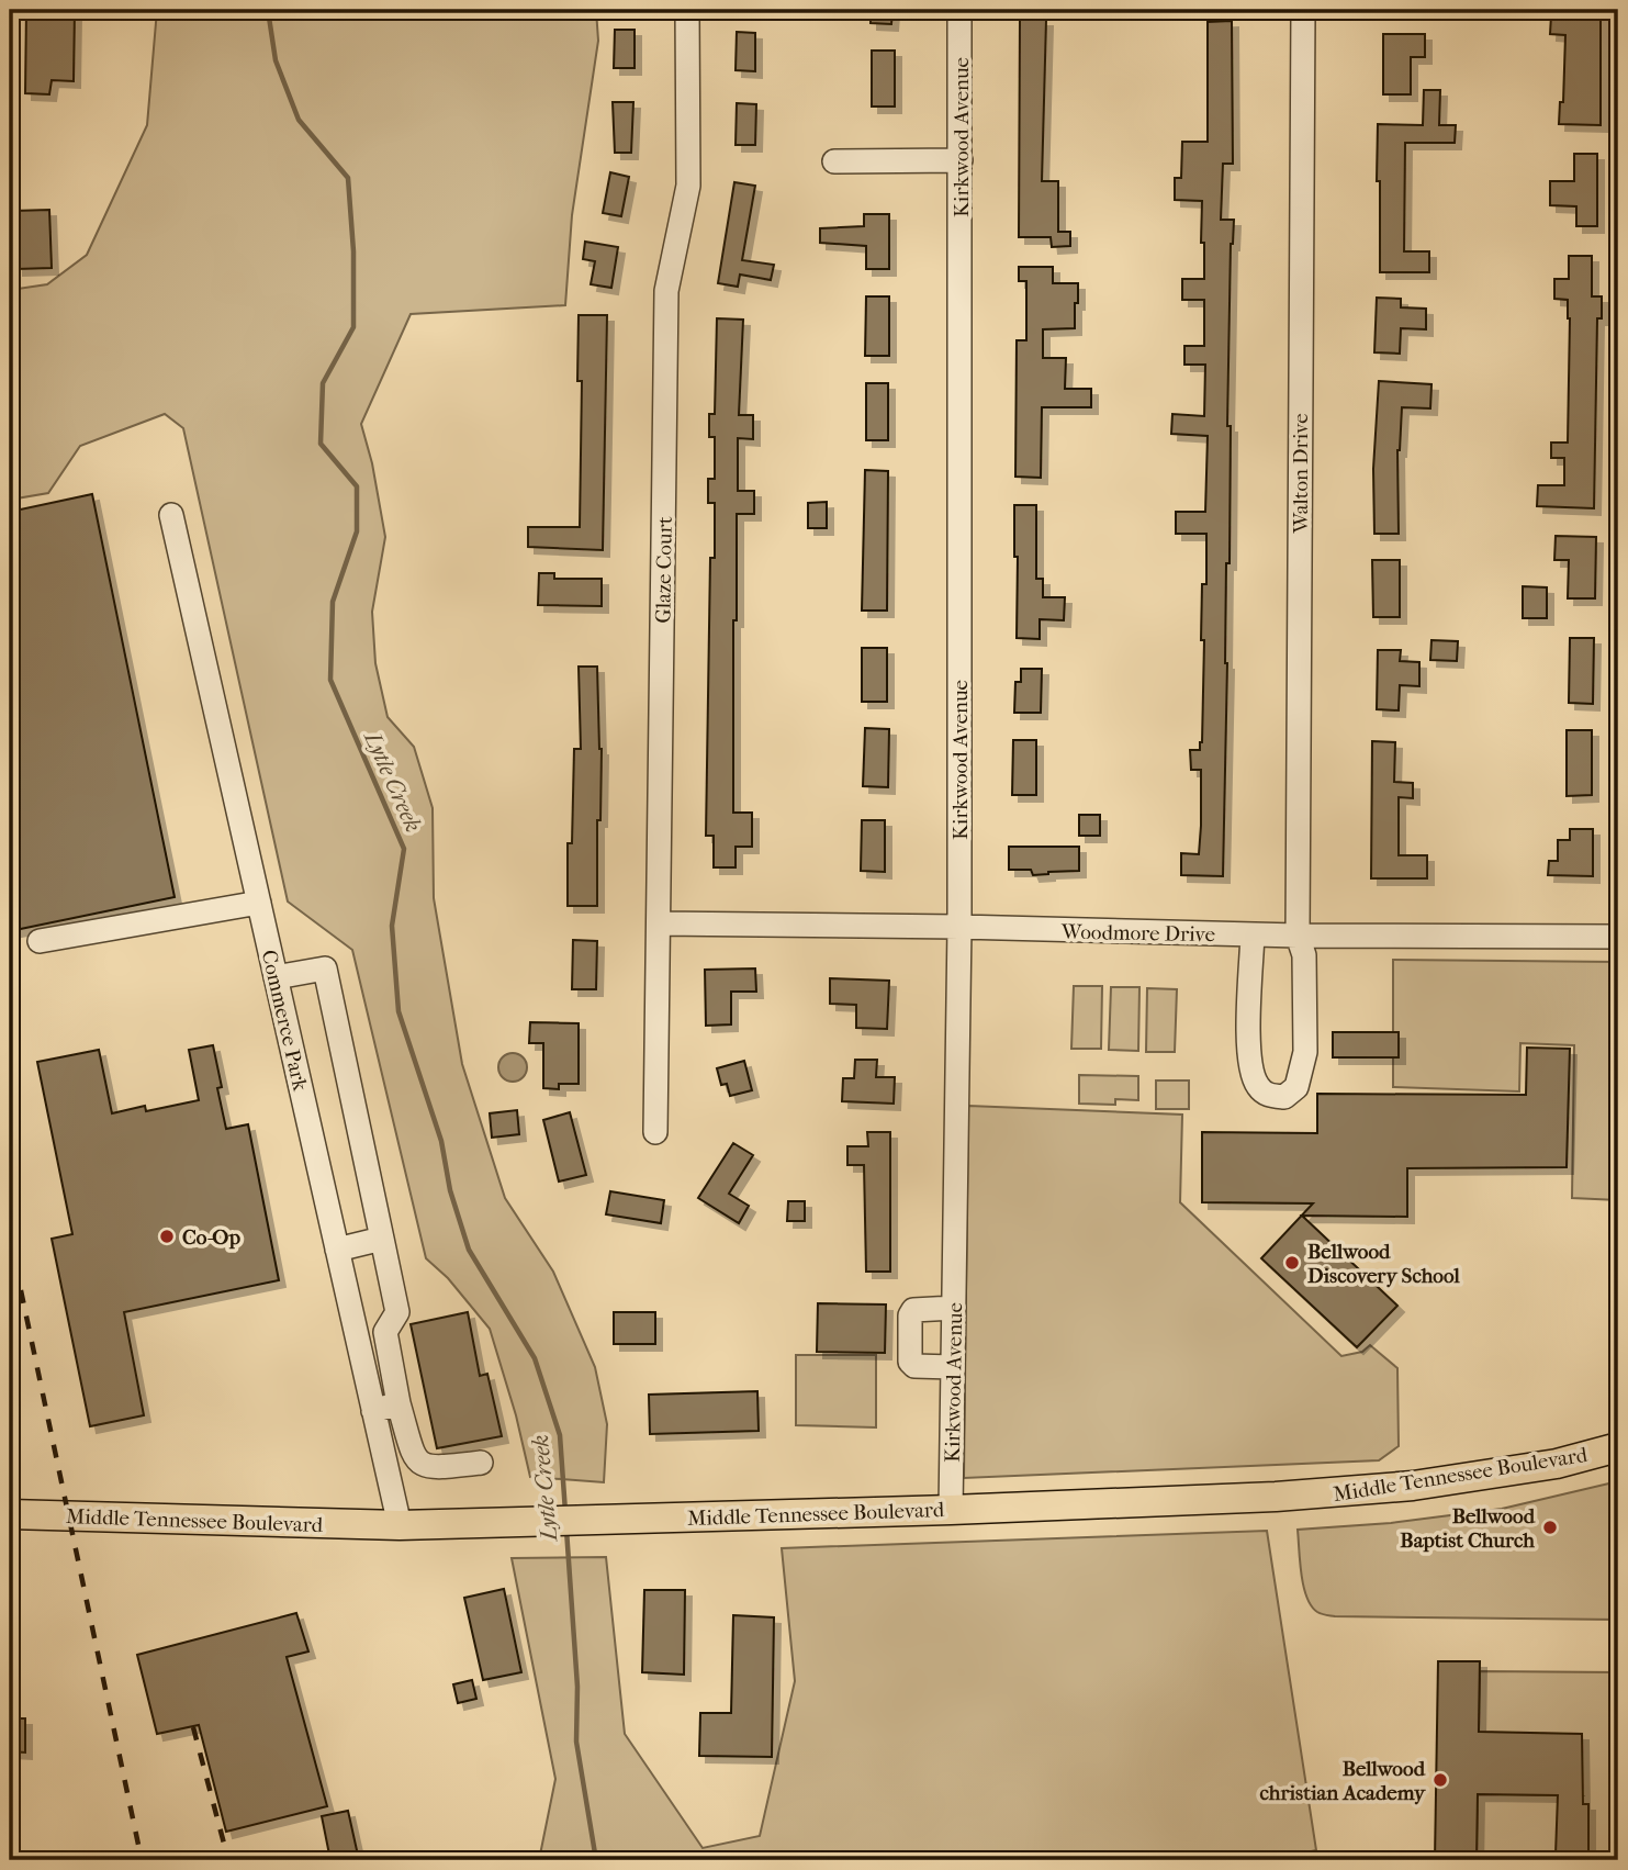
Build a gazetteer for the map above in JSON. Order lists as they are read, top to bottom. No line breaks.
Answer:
{"streets":{"main road":["Middle Tennessee Boulevard"],"street":["Kirkwood Avenue","Walton Drive","Glaze Court","Woodmore Drive","Commerce Park"]},"crossings":[["Kirkwood Avenue","Woodmore Drive"],["Kirkwood Avenue","Middle Tennessee Boulevard"],["Walton Drive","Woodmore Drive"],["Glaze Court","Woodmore Drive"],["Commerce Park","Middle Tennessee Boulevard"]],"water":["Lytle Creek"],"places":["Co-Op","Bellwood Discovery School","Bellwood Baptist Church","Bellwood christian Academy"]}
